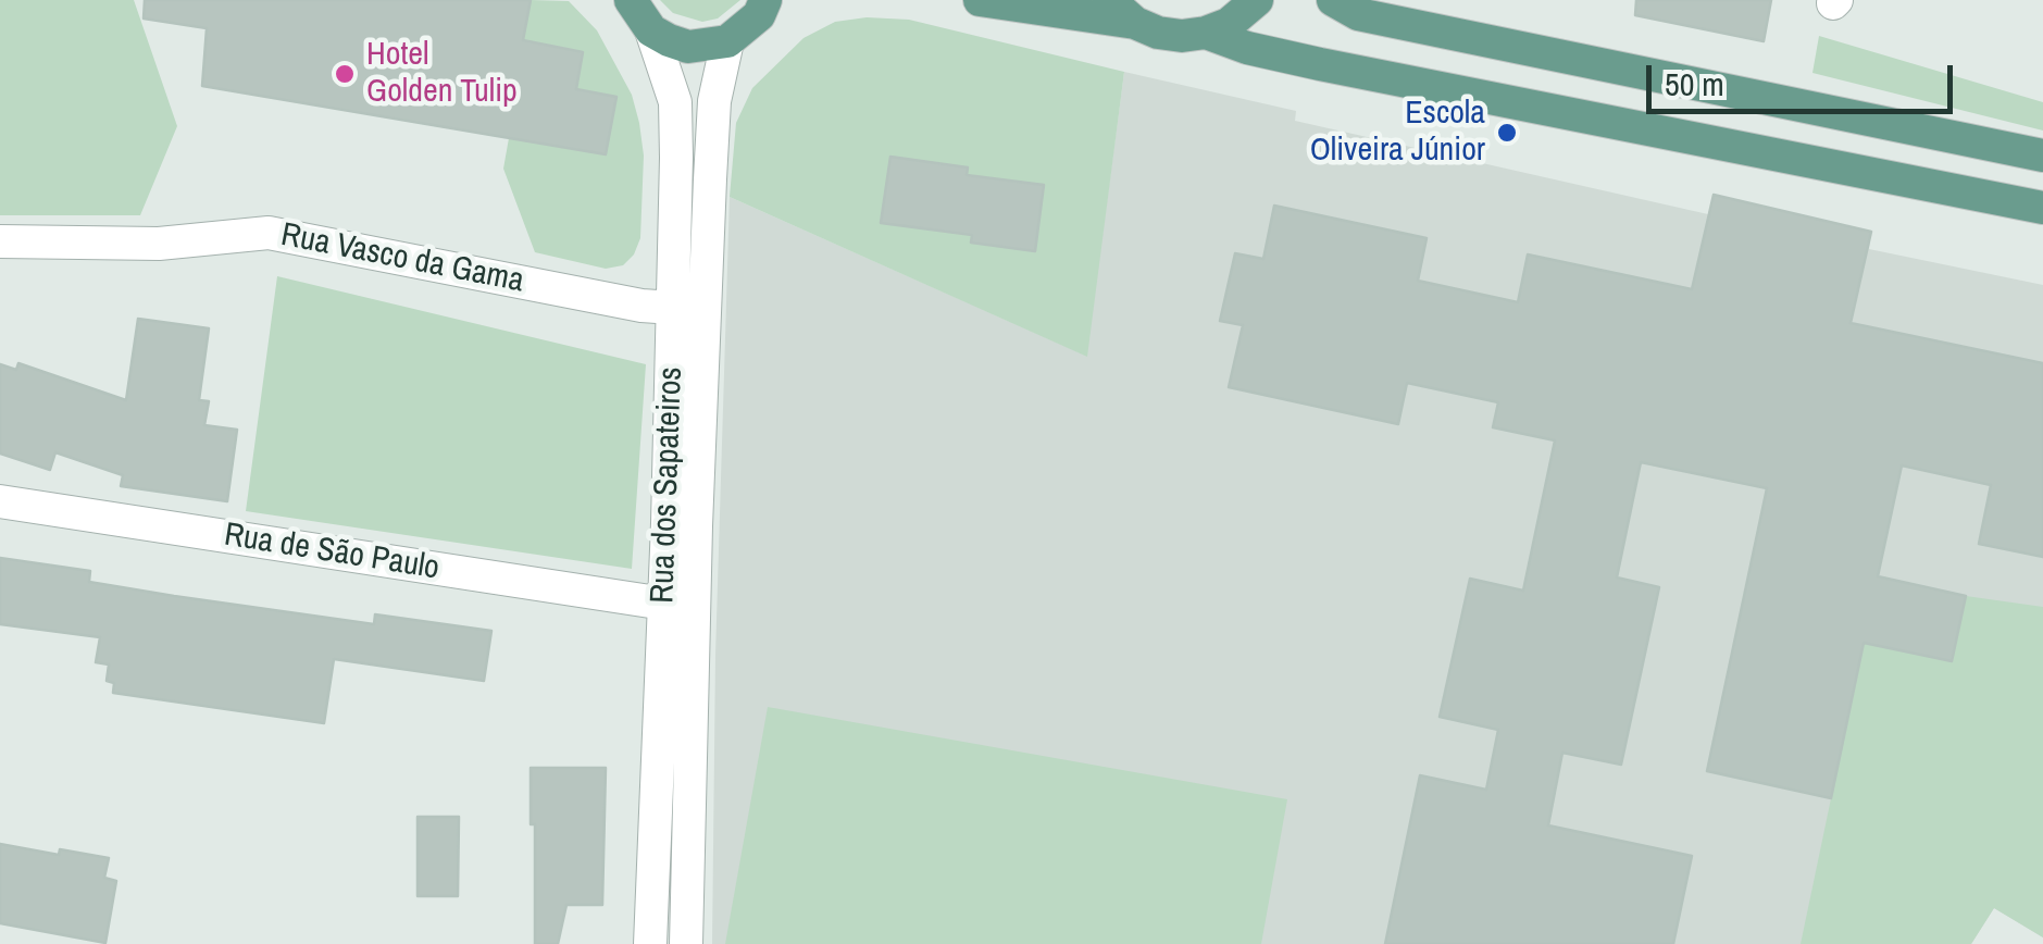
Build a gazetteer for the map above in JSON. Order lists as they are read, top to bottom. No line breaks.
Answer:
{"streets":{"street":["Rua Vasco da Gama","Rua dos Sapateiros","Rua de São Paulo"]},"crossings":[["Rua Vasco da Gama","Rua dos Sapateiros"],["Rua dos Sapateiros","Rua de São Paulo"]],"places":["Hotel Golden Tulip","Escola Oliveira Júnior"],"scale_bar":"50 m"}
